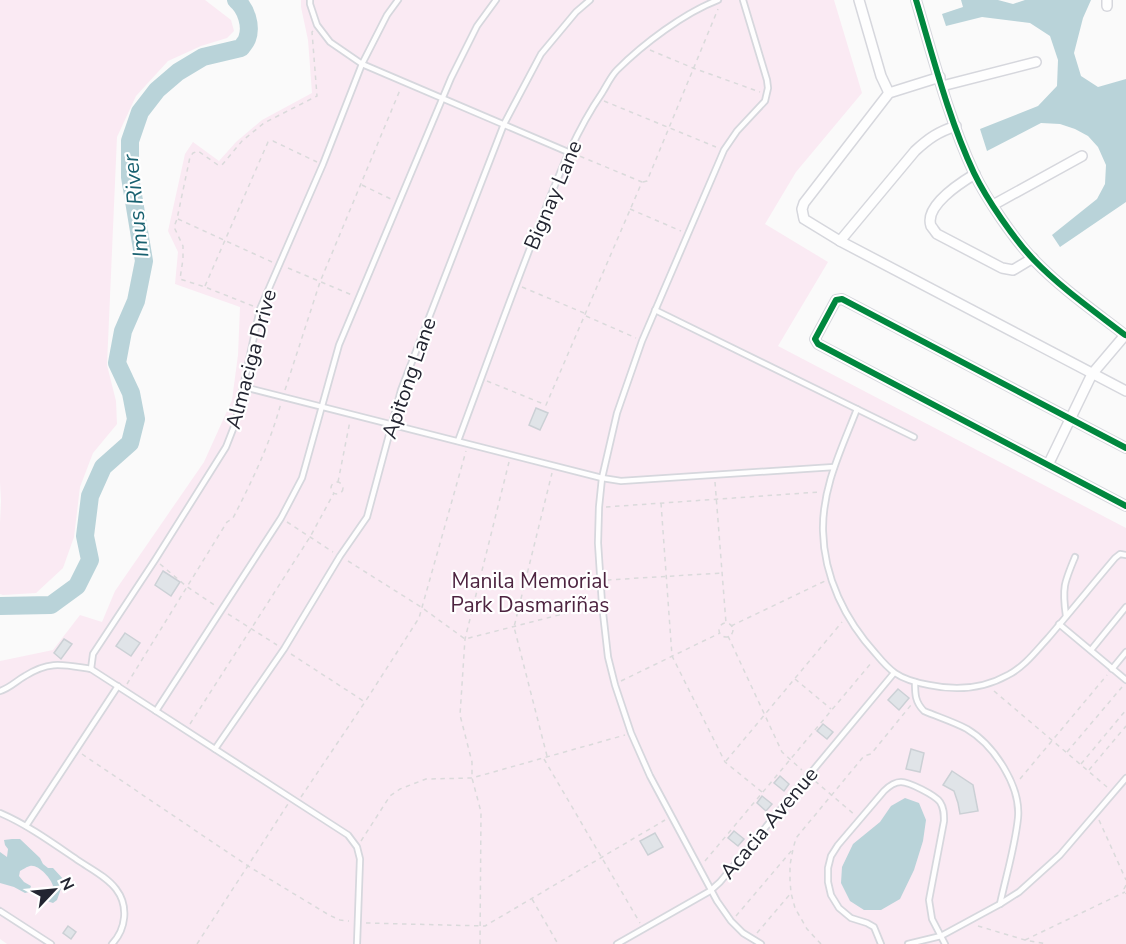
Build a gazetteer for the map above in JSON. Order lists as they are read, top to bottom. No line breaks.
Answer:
{"streets":{"lane":["Bignay Lane","Almaciga Drive","Apitong Lane","Acacia Avenue"]},"water":["Imus River"],"parks":["Manila Memorial Park Dasmariñas"],"north":"top right"}
